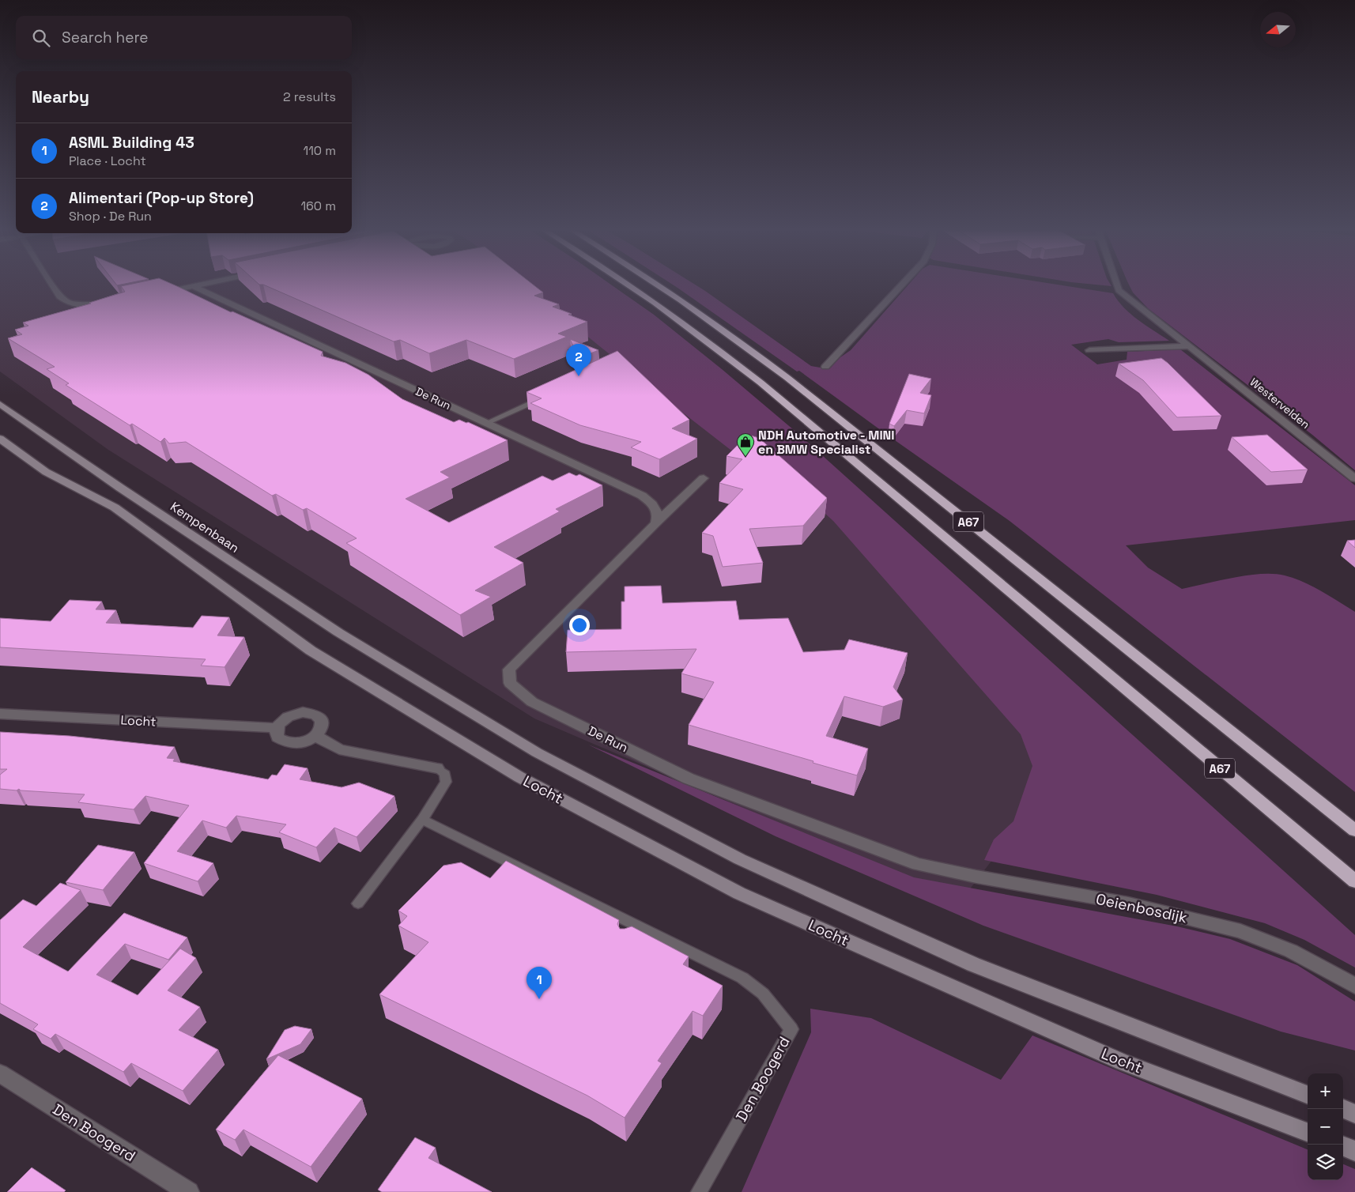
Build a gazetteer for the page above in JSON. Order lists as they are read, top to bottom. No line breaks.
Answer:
{"streets":{"highway":["A67"],"main road":["Kempenbaan","Locht"],"street":["De Run","Westervelden","Oeienbosdijk","Den Boogerd"]},"crossings":[["De Run","Oeienbosdijk"]],"places":{"shop":["NDH Automotive - MINI en BMW Specialist"]},"north":"left","page":{"search":"Search here","heading":["Nearby","2 results"],"list":[{"mark":"1","name":"ASML Building 43","note":"Place · Locht","value":"110 m"},{"mark":"2","name":"Alimentari (Pop-up Store)","note":"Shop · De Run","value":"160 m"}],"pins":["2","1"],"map_buttons":["+","−"]}}
